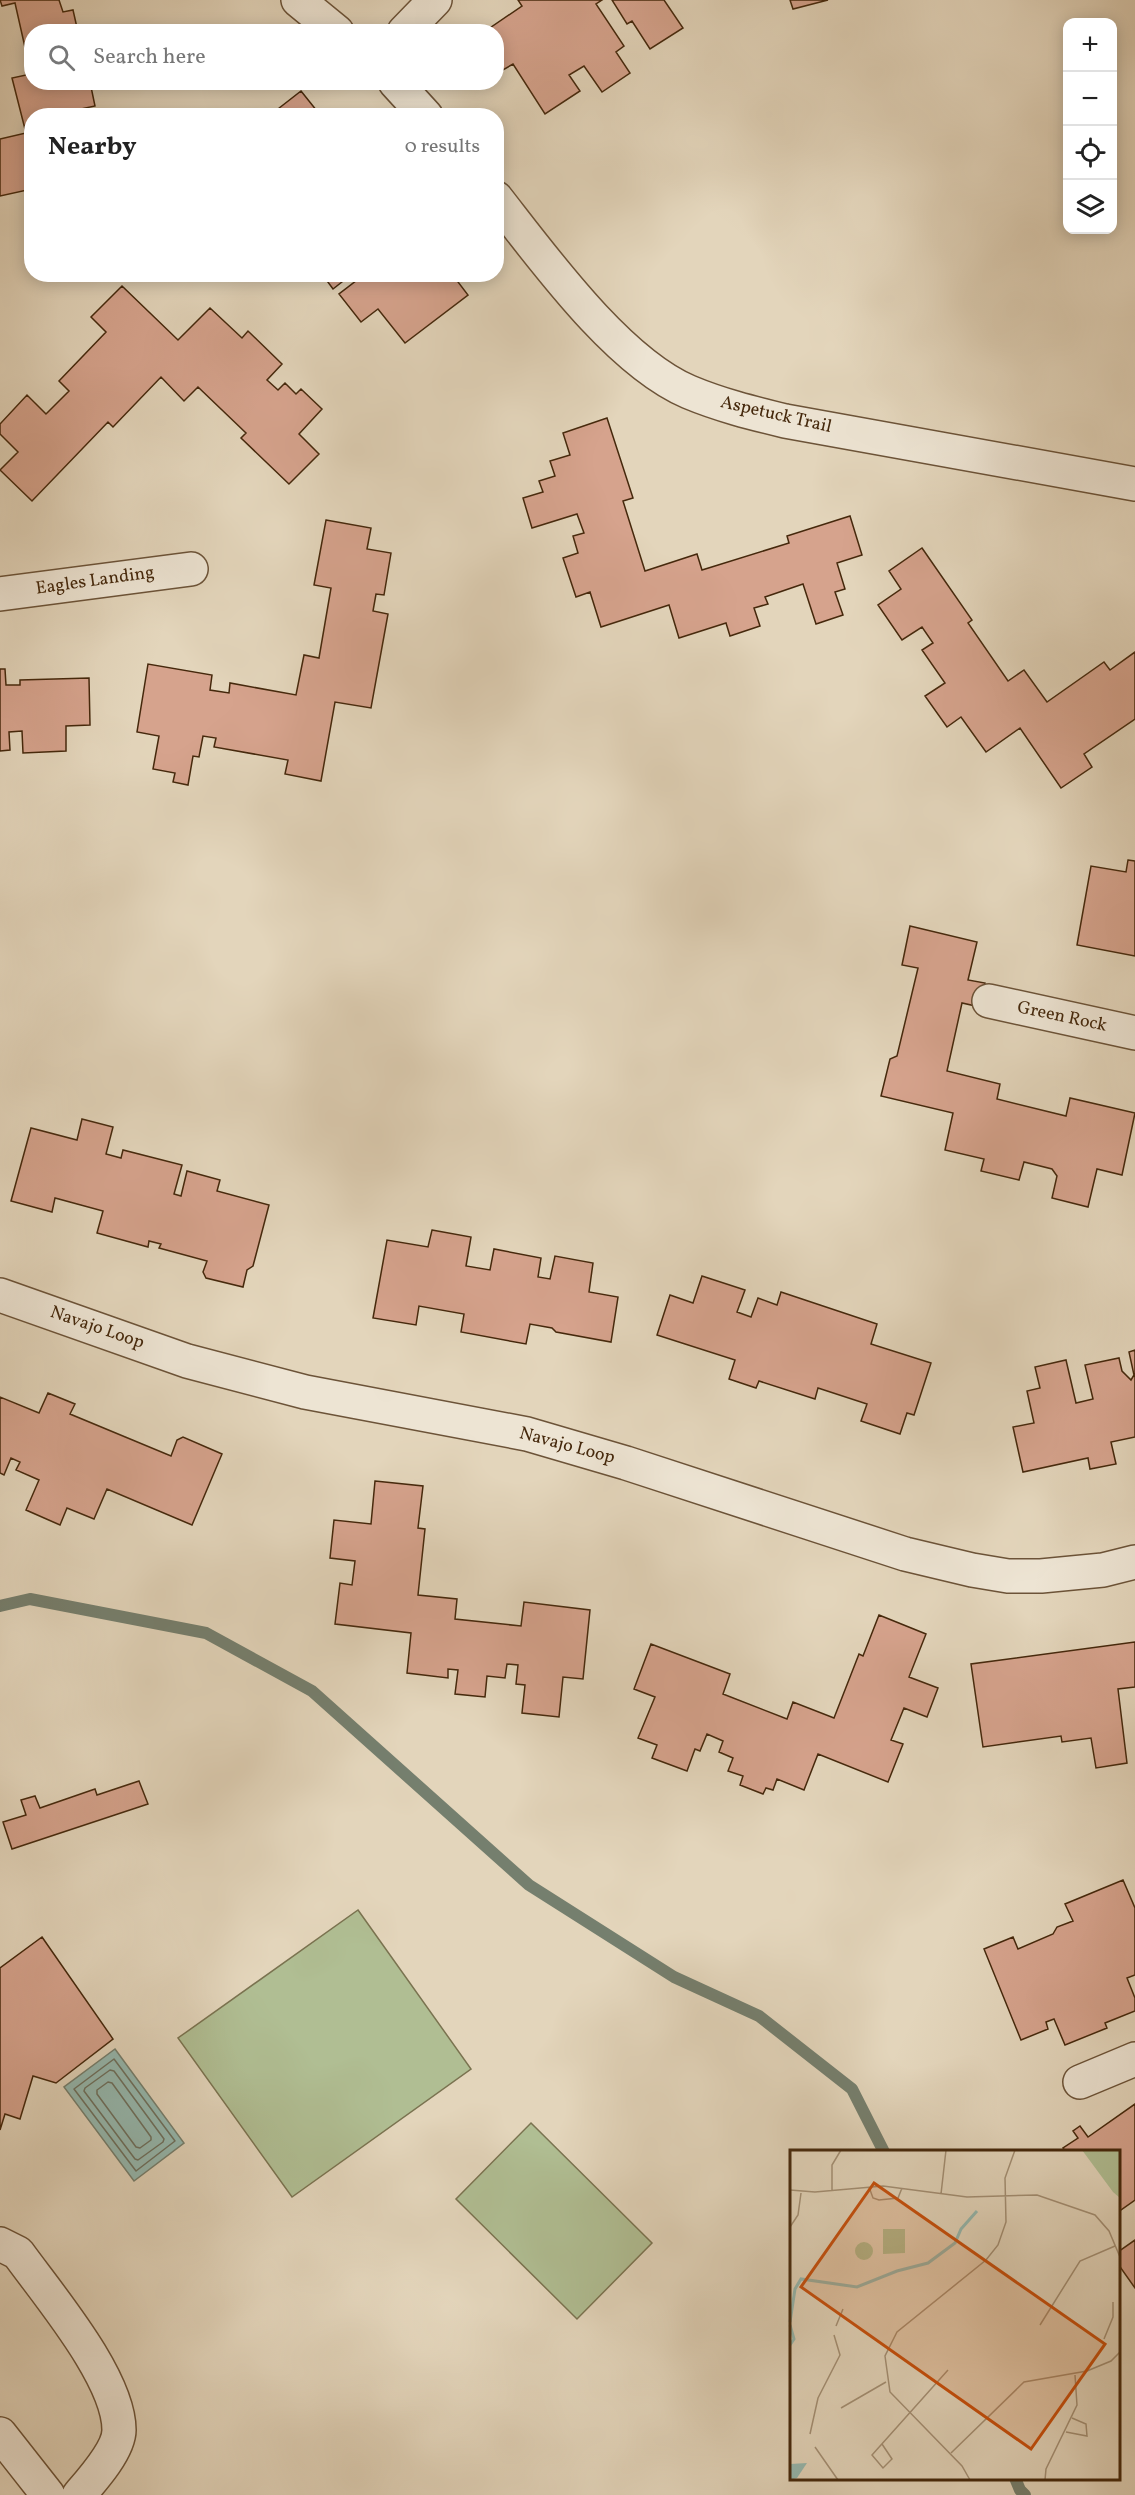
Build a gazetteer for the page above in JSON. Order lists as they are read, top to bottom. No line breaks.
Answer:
{"streets":{"street":["Aspetuck Trail","Eagles Landing","Green Rock","Navajo Loop"]},"page":{"map_buttons":["+","−"],"search":"Search here","heading":["Nearby","0 results"]}}
